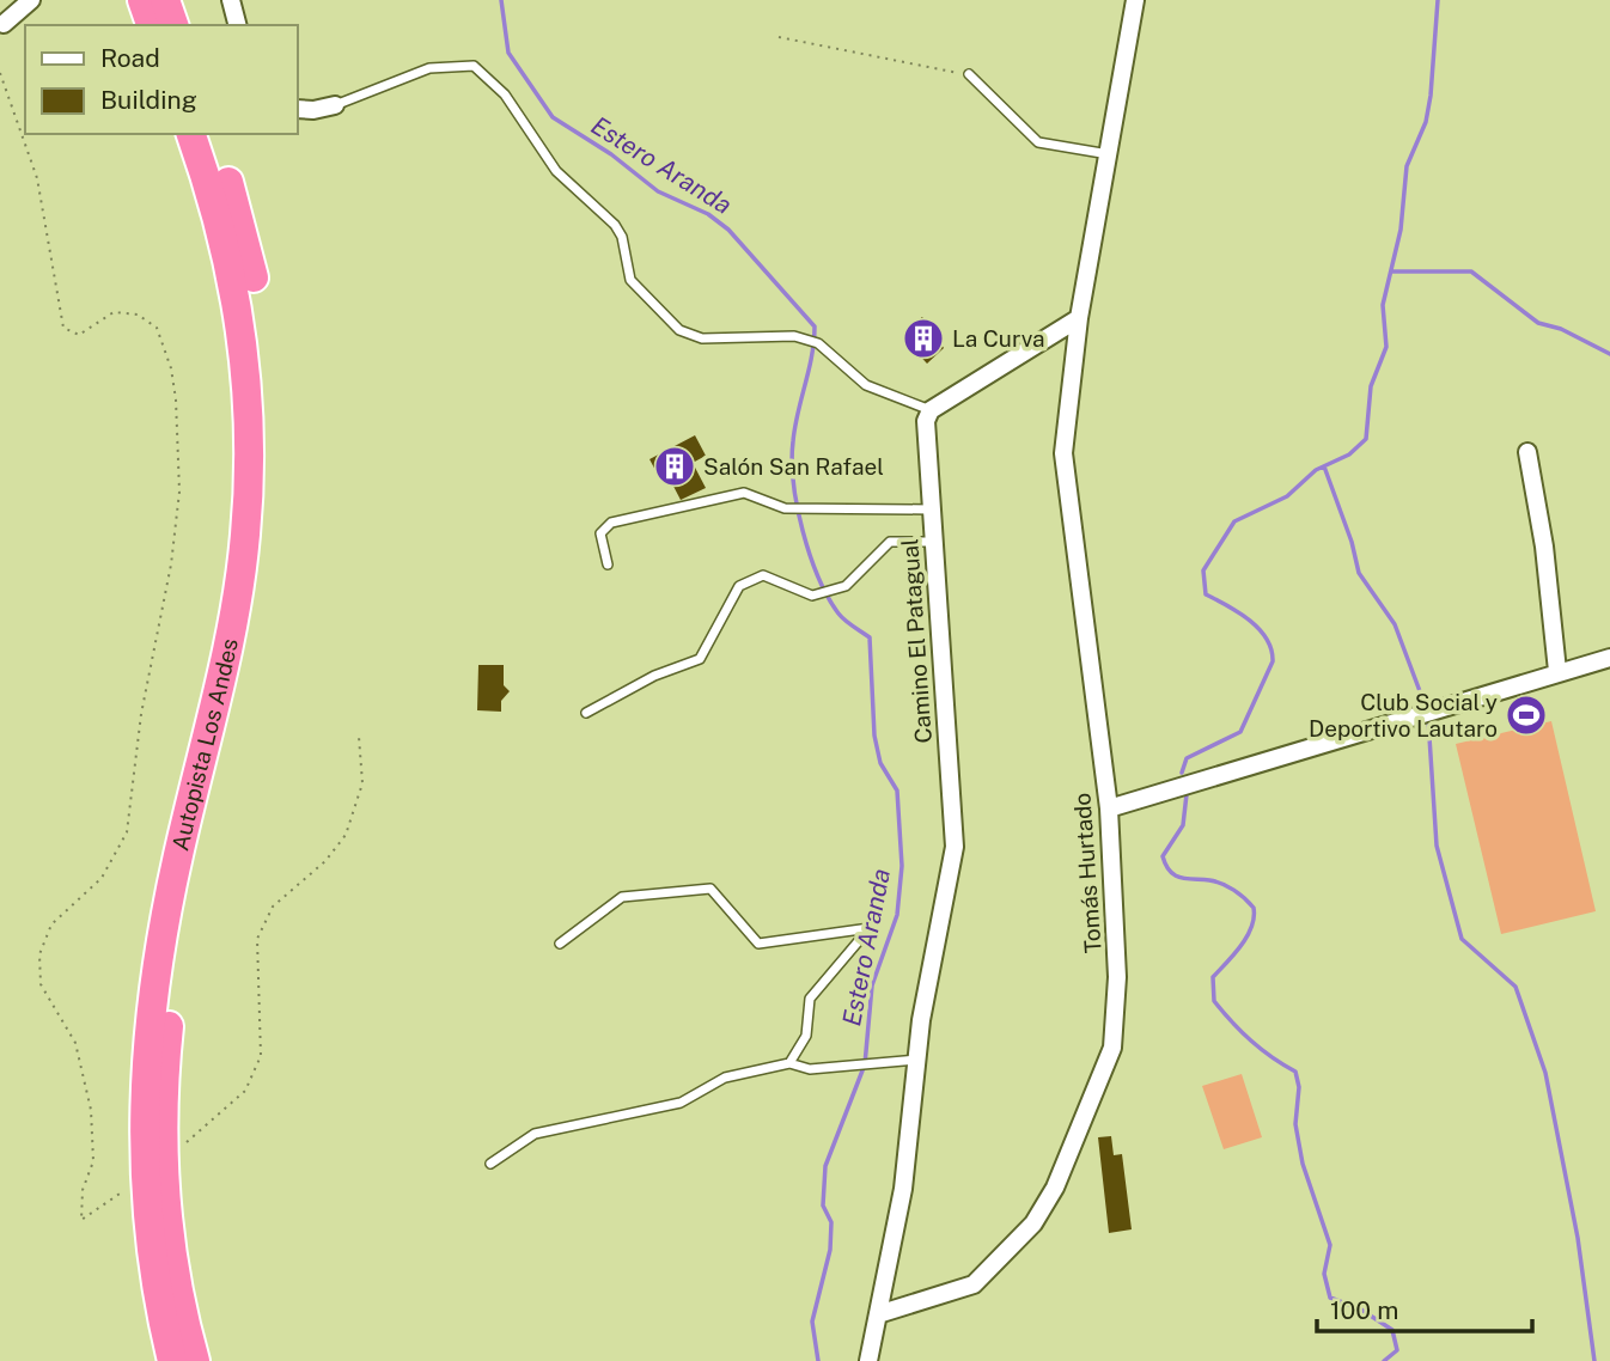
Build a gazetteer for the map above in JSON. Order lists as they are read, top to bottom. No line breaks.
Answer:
{"streets":{"highway":["Autopista Los Andes"],"street":["Camino El Patagual","Tomás Hurtado"]},"crossings":[["Camino El Patagual","Tomás Hurtado"]],"water":["Estero Aranda"],"places":{"building":["La Curva","Salón San Rafael"],"sports":["Club Social y Deportivo Lautaro"]},"legend":["Road","Building"],"scale_bar":"100 m"}
